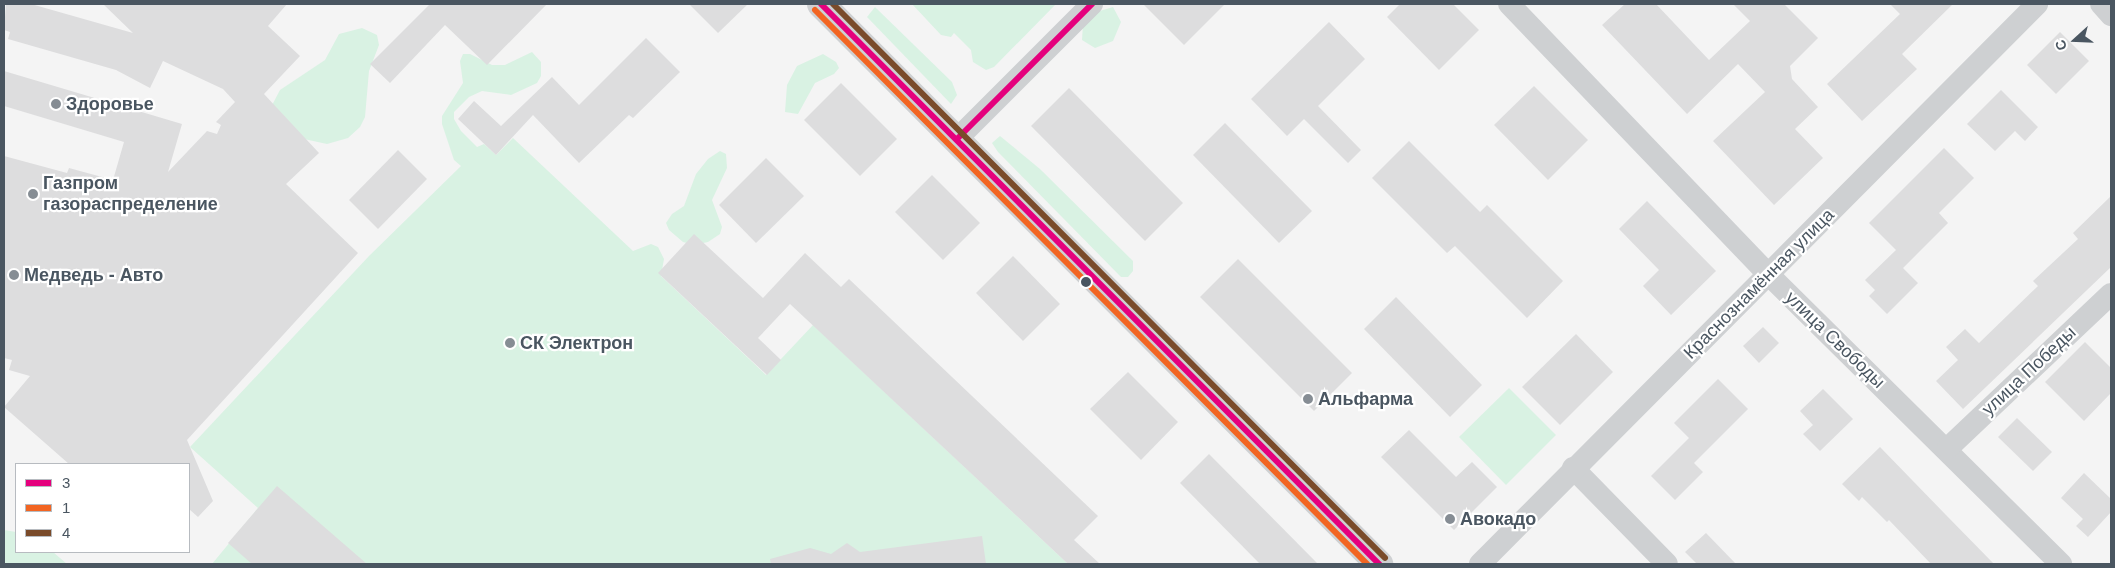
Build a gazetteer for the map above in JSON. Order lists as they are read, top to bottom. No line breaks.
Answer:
{"streets":{"street":["Краснознамённая улица","улица Свободы","улица Победы"]},"crossings":[["Краснознамённая улица","улица Свободы"],["улица Свободы","улица Победы"]],"places":["Здоровье","Газпром газораспределение","Медведь - Авто","СК Электрон","Альфарма","Авокадо"],"lines":["transit line 3","transit line 4","transit line 1"],"legend":["3","1","4"],"north":"left"}
